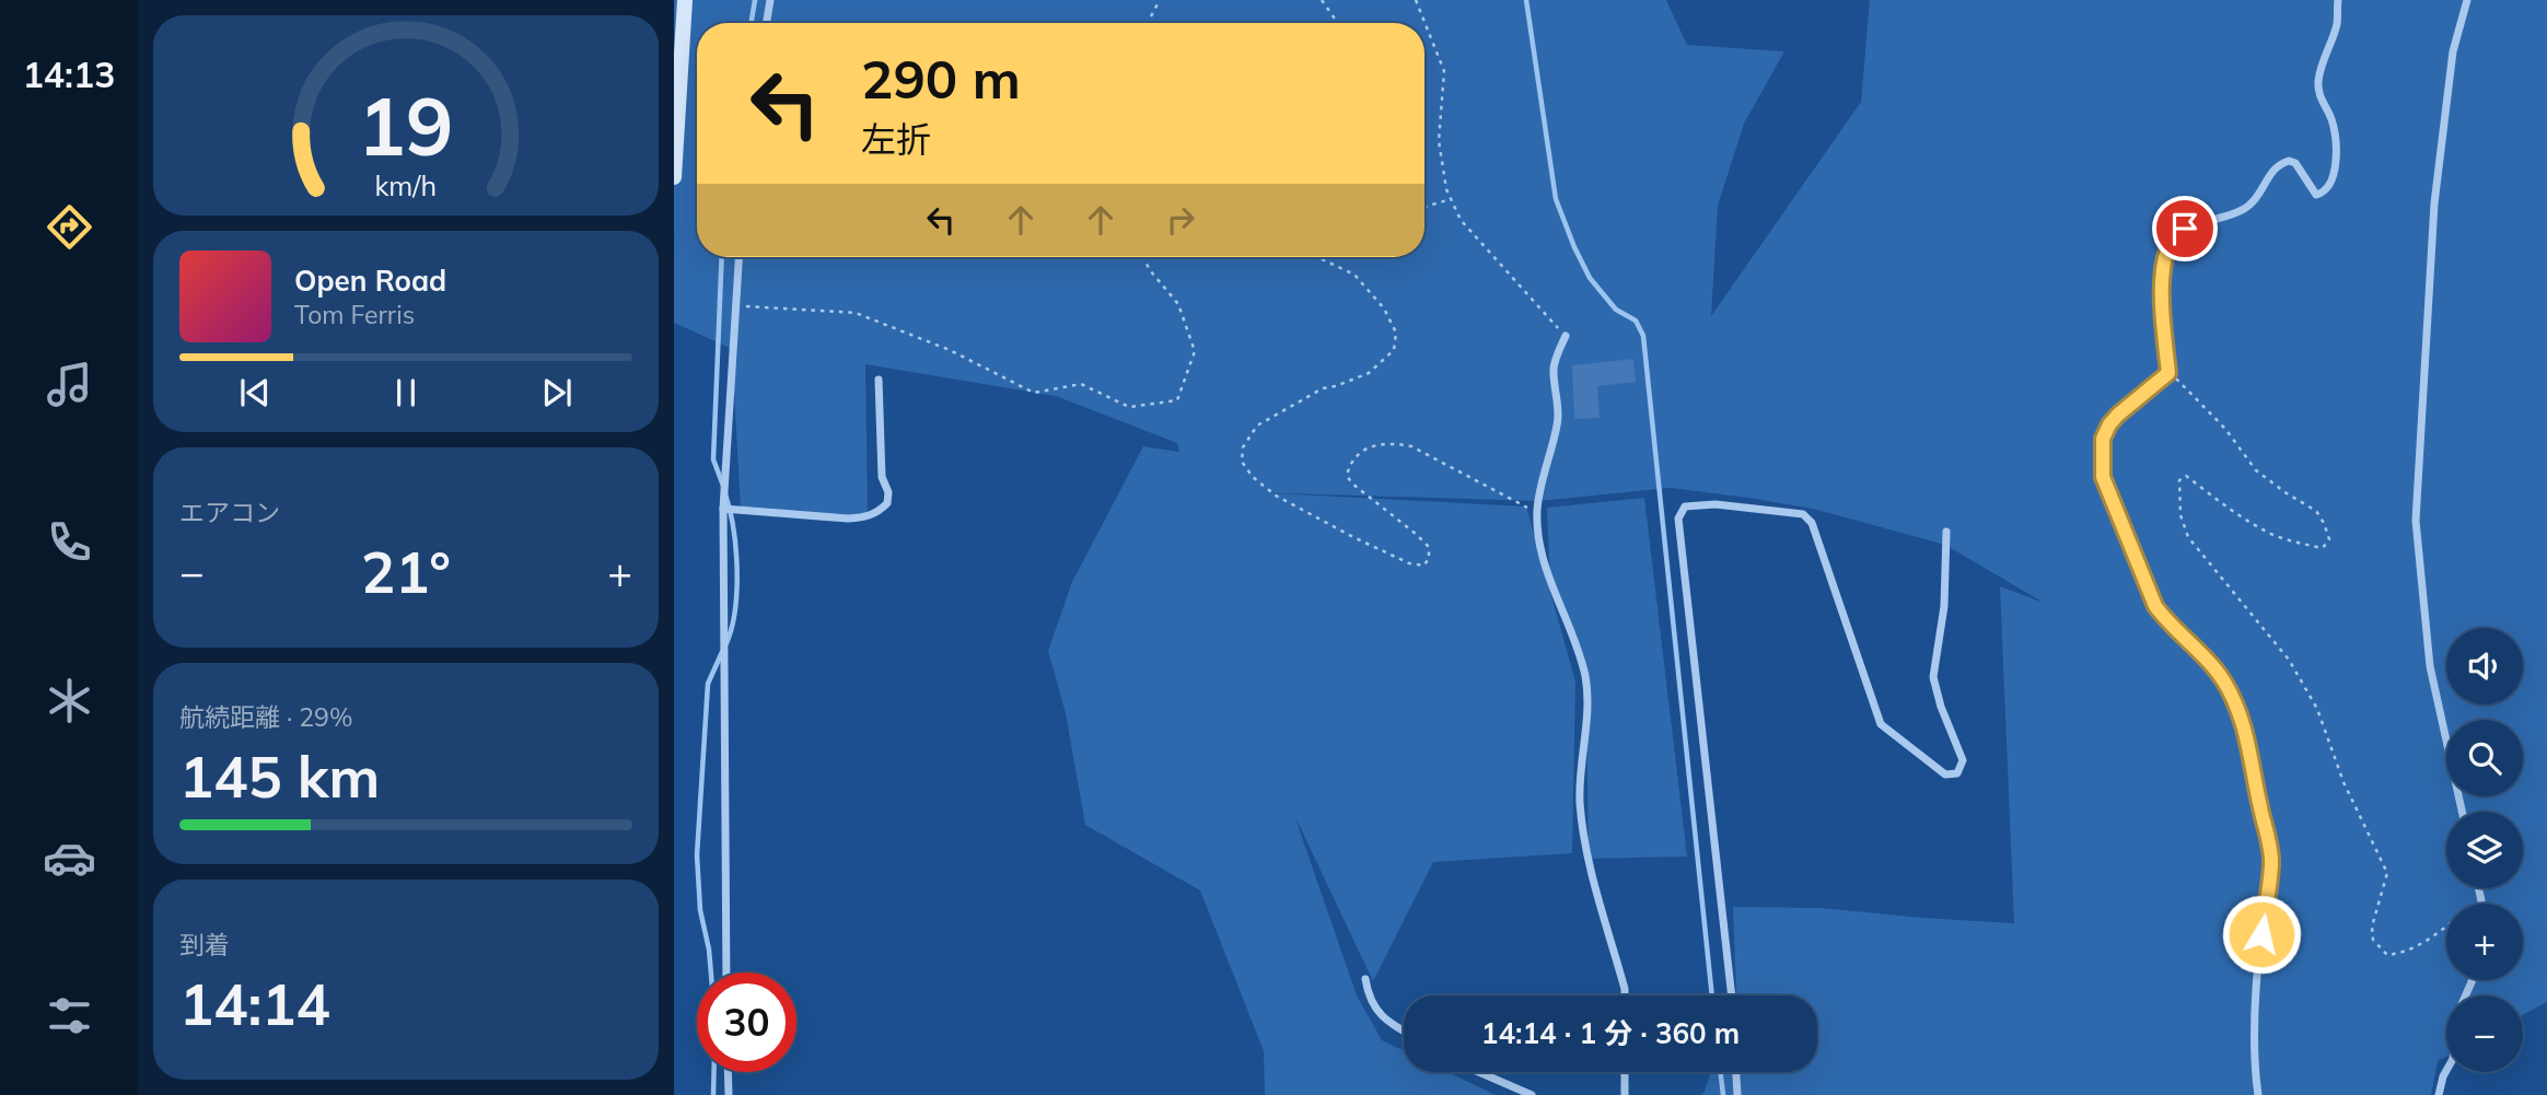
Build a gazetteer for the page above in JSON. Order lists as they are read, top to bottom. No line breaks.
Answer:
{"page":{"tabs":"14:13","turn":["290 m","左折"],"song":["Open Road","Tom Ferris"],"tile":["エアコン",["航続距離 · 29%","145 km"],["到着","14:14"]],"heat":["−","21°","+"],"map_buttons":["+","−"],"limit":"30","trip":"14:14 · 1 分 · 360 m","gauge":["19","km/h"]}}
